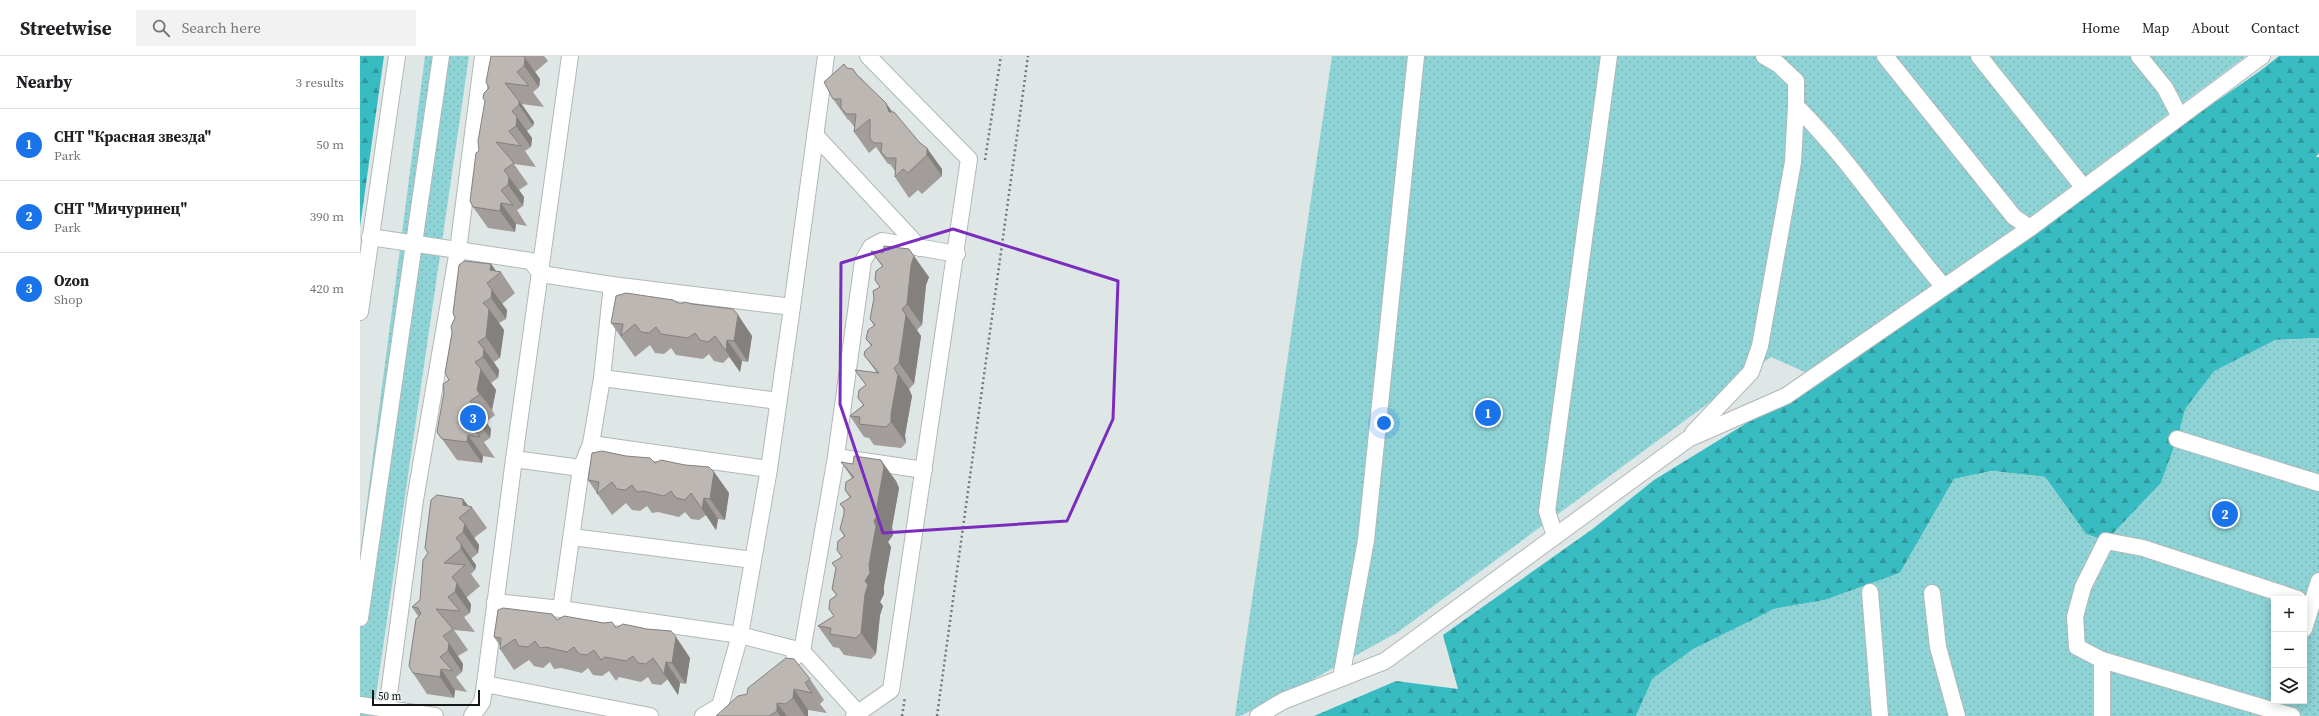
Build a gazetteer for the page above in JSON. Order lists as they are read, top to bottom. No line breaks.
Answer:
{"scale_bar":"50 m","page":{"header":"Streetwise","search":"Search here","nav":["Home","Map","About","Contact"],"heading":["Nearby","3 results"],"list":[{"mark":"1","name":"СНТ \"Красная звезда\"","note":"Park","value":"50 m"},{"mark":"2","name":"СНТ \"Мичуринец\"","note":"Park","value":"390 m"},{"mark":"3","name":"Ozon","note":"Shop","value":"420 m"}],"pins":["1","3","2"],"map_buttons":["+","−"],"scale":"50 m"}}
